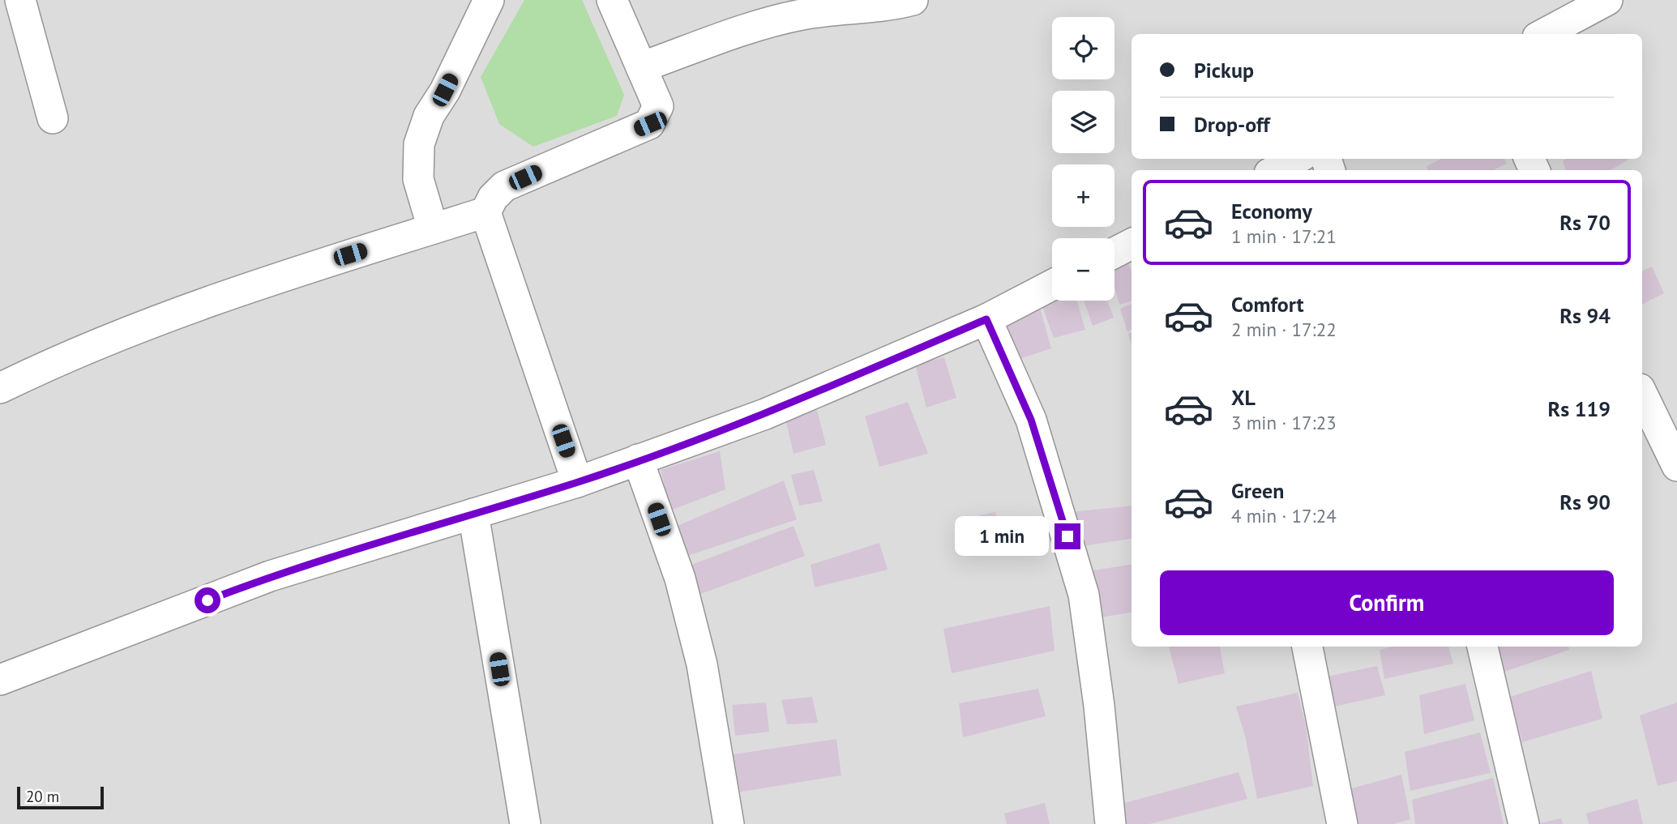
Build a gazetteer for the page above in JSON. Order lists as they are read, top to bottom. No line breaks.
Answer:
{"scale_bar":"20 m","page":{"map_buttons":["+","−"],"banner":["Pickup","Drop-off"],"list":[{"name":"Economy","note":"1 min · 17:21","value":"Rs 70"},{"name":"Comfort","note":"2 min · 17:22","value":"Rs 94"},{"name":"XL","note":"3 min · 17:23","value":"Rs 119"},{"name":"Green","note":"4 min · 17:24","value":"Rs 90"}],"bubble":"1 min","buttons":"Confirm","scale":"20 m"}}
